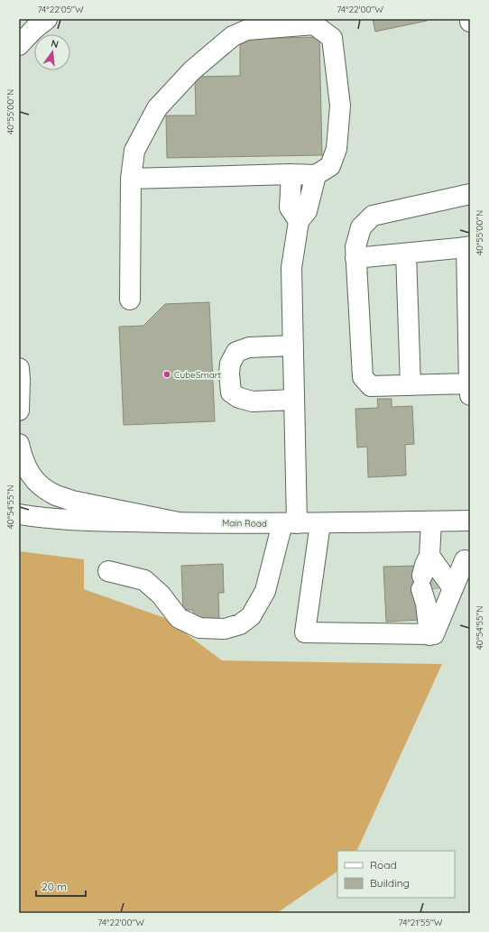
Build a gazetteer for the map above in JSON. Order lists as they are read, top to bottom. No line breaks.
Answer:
{"streets":{"main road":["Main Road"]},"places":["CubeSmart"],"legend":["Road","Building"],"scale_bar":"20 m","north":"top","coordinates":["74°22'05\"W","74°22'00\"W","40°55'00\"N","40°54'55\"N","74°21'55\"W"]}
